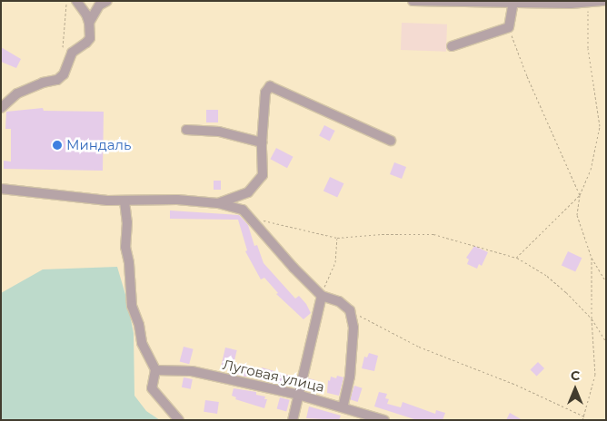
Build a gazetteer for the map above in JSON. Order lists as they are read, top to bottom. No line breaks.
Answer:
{"streets":{"street":["Луговая улица"]},"places":["Миндаль"],"north":"top"}
